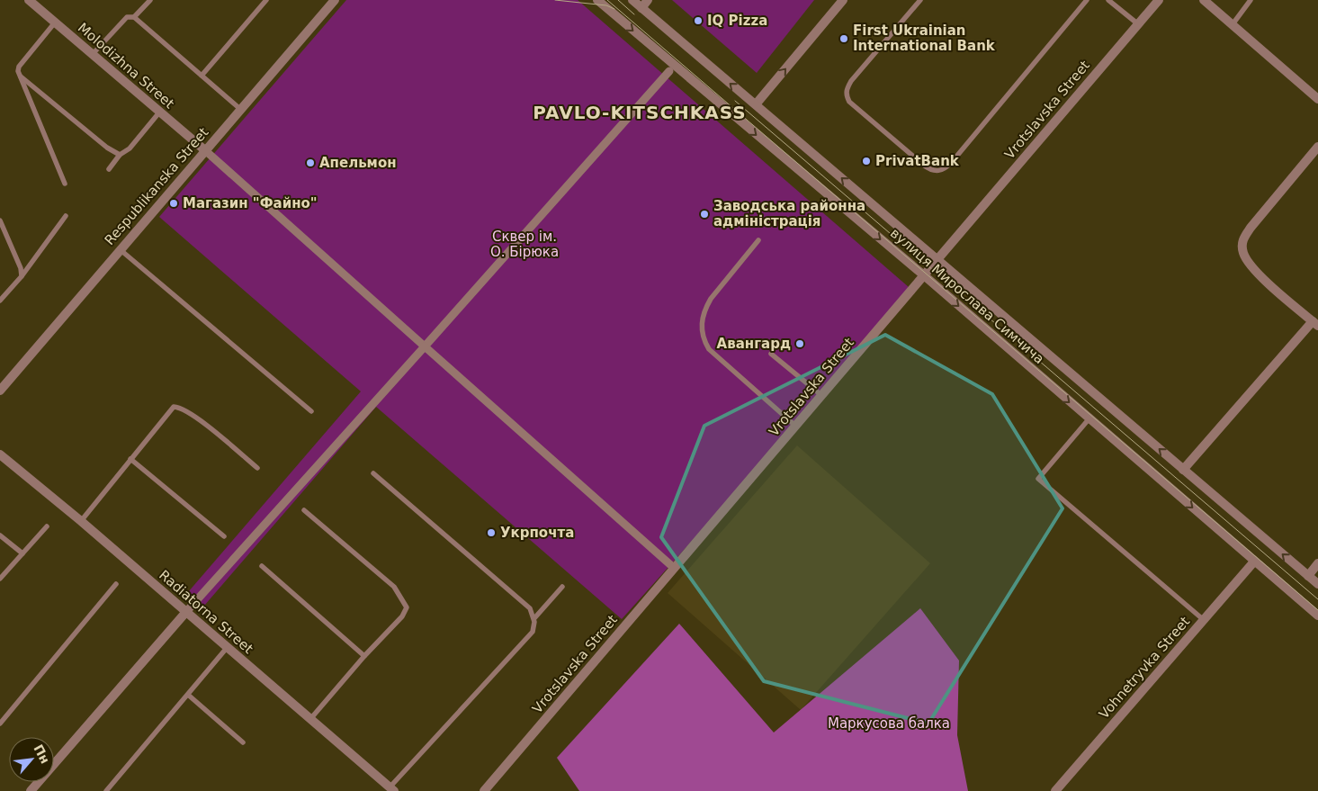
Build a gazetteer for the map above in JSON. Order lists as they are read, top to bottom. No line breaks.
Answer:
{"streets":{"street":["Molodizhna Street","Vrotslavska Street","Respublikanska Street","вулиця Мирослава Симчича","Radiatorna Street","Vohnetryvka Street"]},"crossings":[["Molodizhna Street","Respublikanska Street"],["Vrotslavska Street","вулиця Мирослава Симчича"],["вулиця Мирослава Симчича","Vohnetryvka Street"]],"districts":["PAVLO-KITSCHKASS"],"parks":["Сквер ім. О. Бірюка","Маркусова балка"],"places":["IQ Pіzza","First Ukrainian International Bank","PrivatBank","Апельмон","Магазин \"Файно\"","Заводська районна адміністрація","Авангард","Укрпочта"],"north":"top right"}
